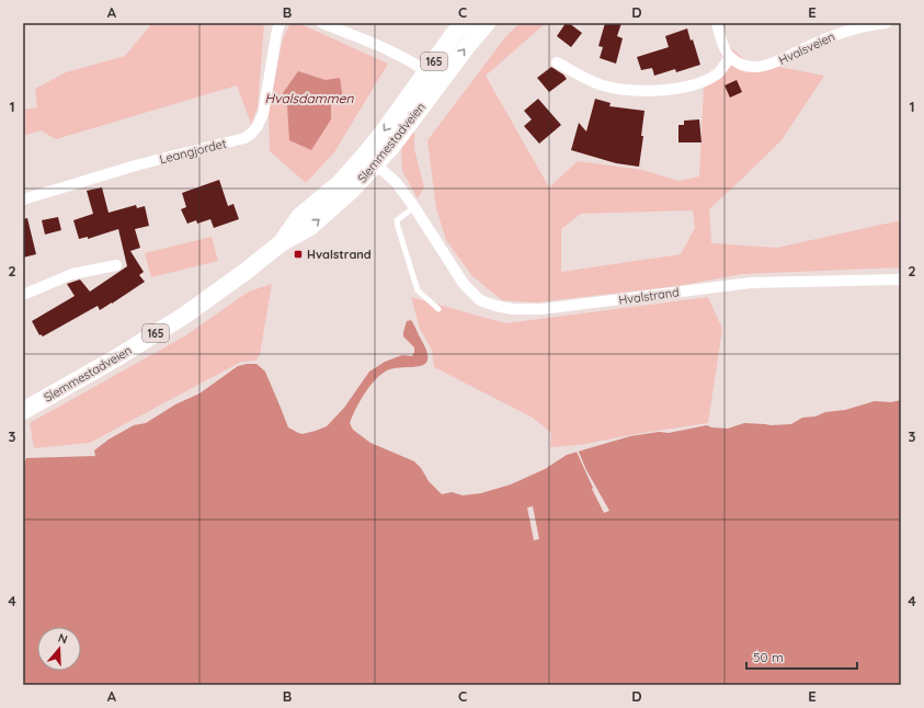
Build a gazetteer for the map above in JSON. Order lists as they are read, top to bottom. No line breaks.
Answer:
{"streets":{"main road":["165","Slemmestadveien"],"street":["Hvalsveien","Leangjordet","Hvalstrand"]},"crossings":[["Slemmestadveien","Hvalstrand"]],"water":["Hvalsdammen"],"places":{"transit":["Hvalstrand"]},"scale_bar":"50 m","north":"top","grid":{"columns":["A","B","C","D","E"],"rows":["1","2","3","4"]}}
